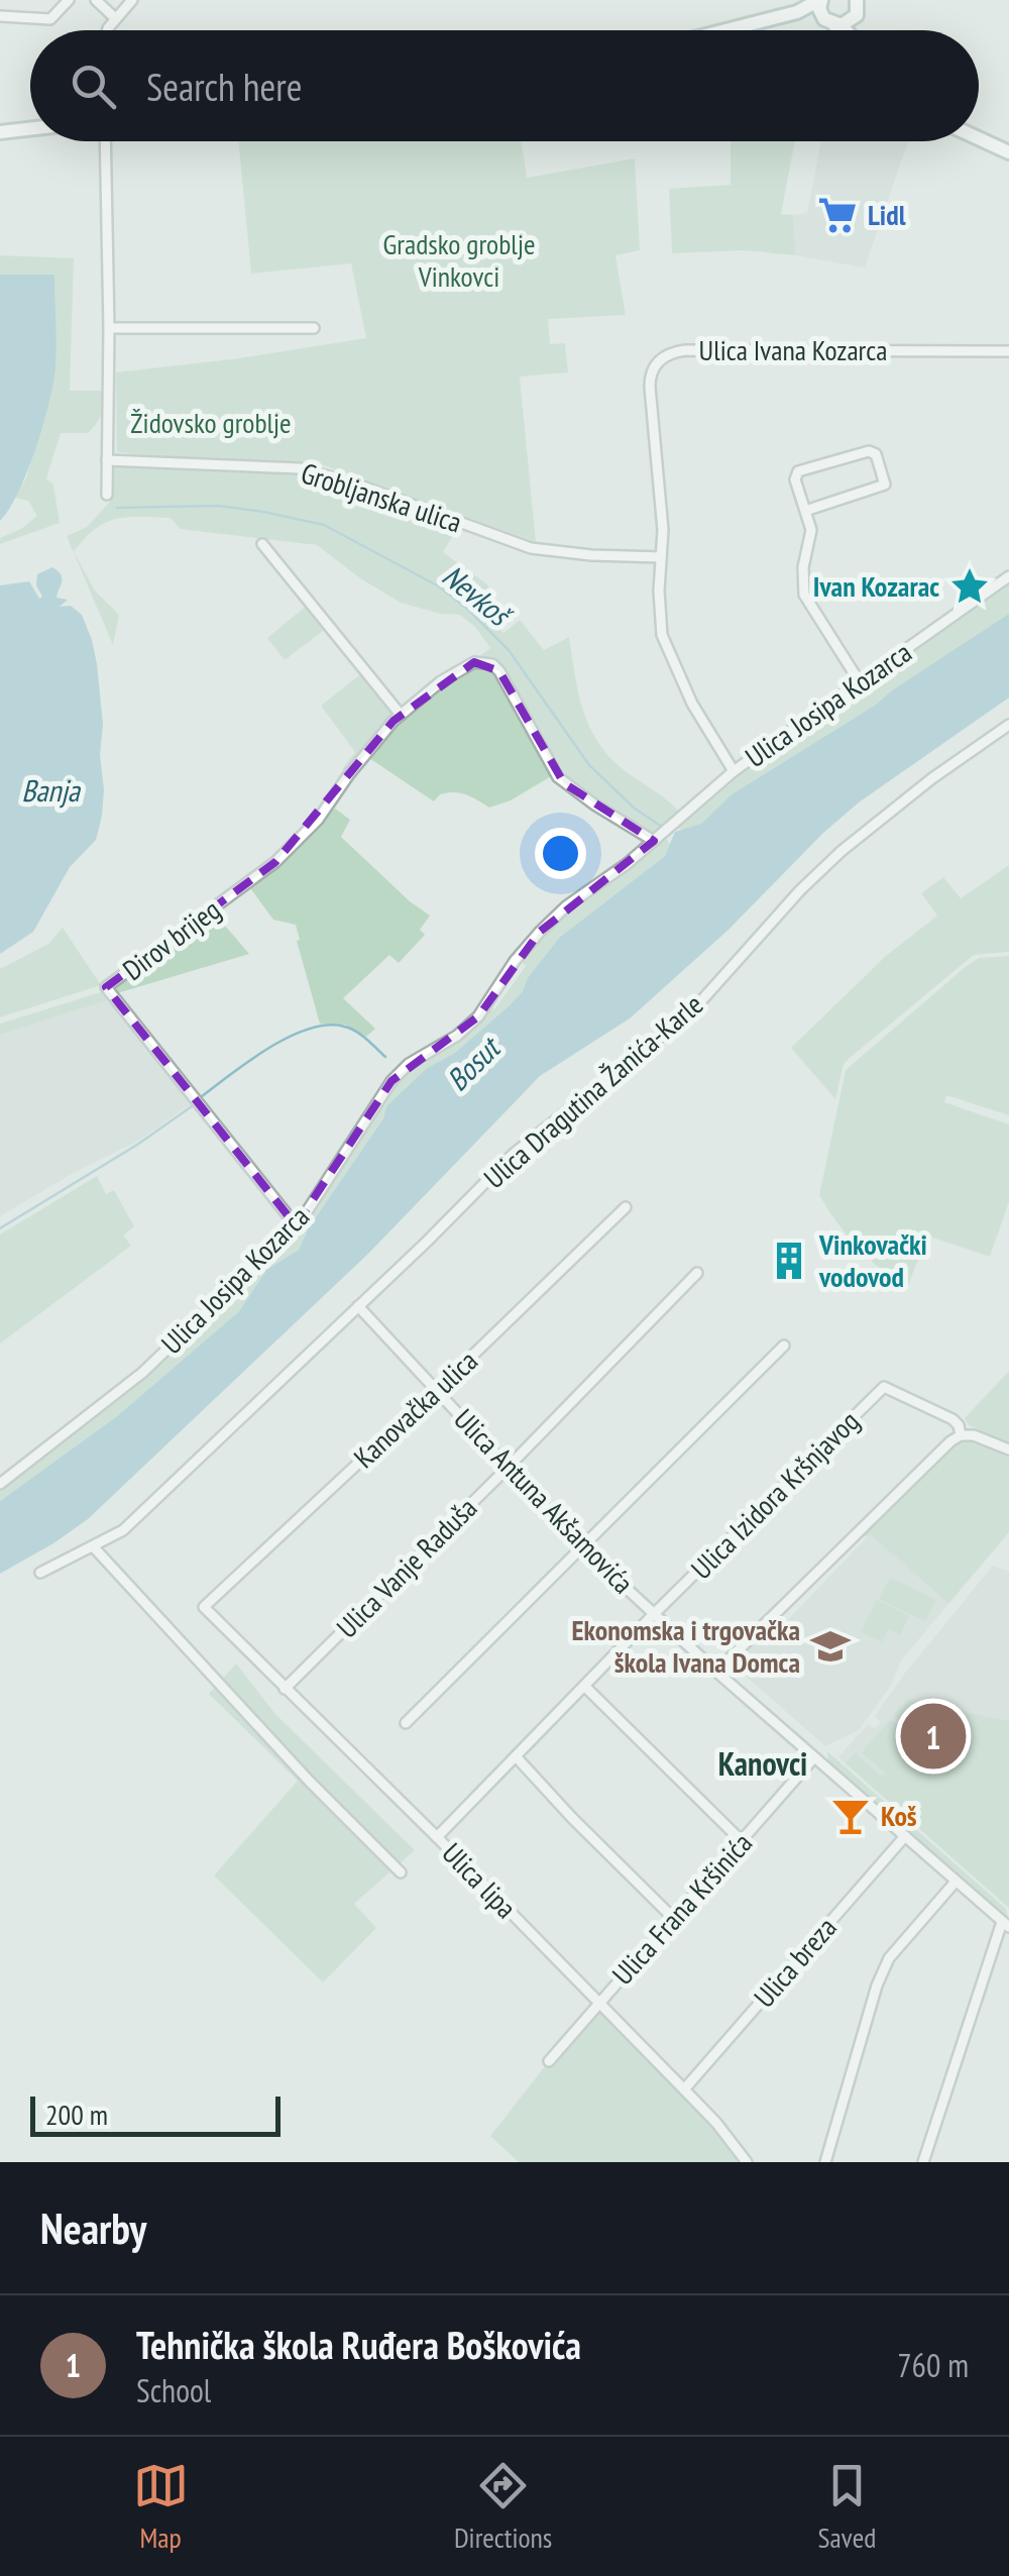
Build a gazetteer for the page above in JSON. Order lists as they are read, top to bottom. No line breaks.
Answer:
{"streets":{"street":["Ulica Ivana Kozarca","Grobljanska ulica","Ulica Josipa Kozarca","Dirov brijeg","Ulica Dragutina Žanića-Karle","Kanovačka ulica","Ulica Izidora Kršnjavog","Ulica Antuna Akšamovića","Ulica Vanje Raduša","Ulica lipa","Ulica Frana Kršinića","Ulica breza"]},"crossings":[["Ulica Ivana Kozarca","Grobljanska ulica"],["Ulica Ivana Kozarca","Ulica Josipa Kozarca"],["Ulica Josipa Kozarca","Dirov brijeg"],["Ulica Dragutina Žanića-Karle","Ulica Antuna Akšamovića"],["Kanovačka ulica","Ulica Antuna Akšamovića"],["Kanovačka ulica","Ulica lipa"],["Ulica Izidora Kršnjavog","Ulica Antuna Akšamovića"],["Ulica Izidora Kršnjavog","Ulica lipa"],["Ulica Antuna Akšamovića","Ulica Vanje Raduša"],["Ulica Antuna Akšamovića","Ulica Frana Kršinića"],["Ulica Antuna Akšamovića","Ulica breza"],["Ulica Vanje Raduša","Ulica lipa"],["Ulica lipa","Ulica Frana Kršinića"],["Ulica lipa","Ulica breza"]],"districts":["Kanovci"],"water":["Nevkoš","Banja","Bosut"],"parks":["Gradsko groblje Vinkovci","Židovsko groblje"],"places":{"supermarket":["Lidl"],"place":["Ivan Kozarac"],"building":["Vinkovački vodovod"],"school or university":["Ekonomska i trgovačka škola Ivana Domca"],"bar":["Koš"]},"scale_bar":"200 m","page":{"search":"Search here","pins":"1","scale":"200 m","heading":"Nearby","list":[{"mark":"1","name":"Tehnička škola Ruđera Boškovića","note":"School","value":"760 m"}],"nav":["Map","Directions","Saved"]}}
